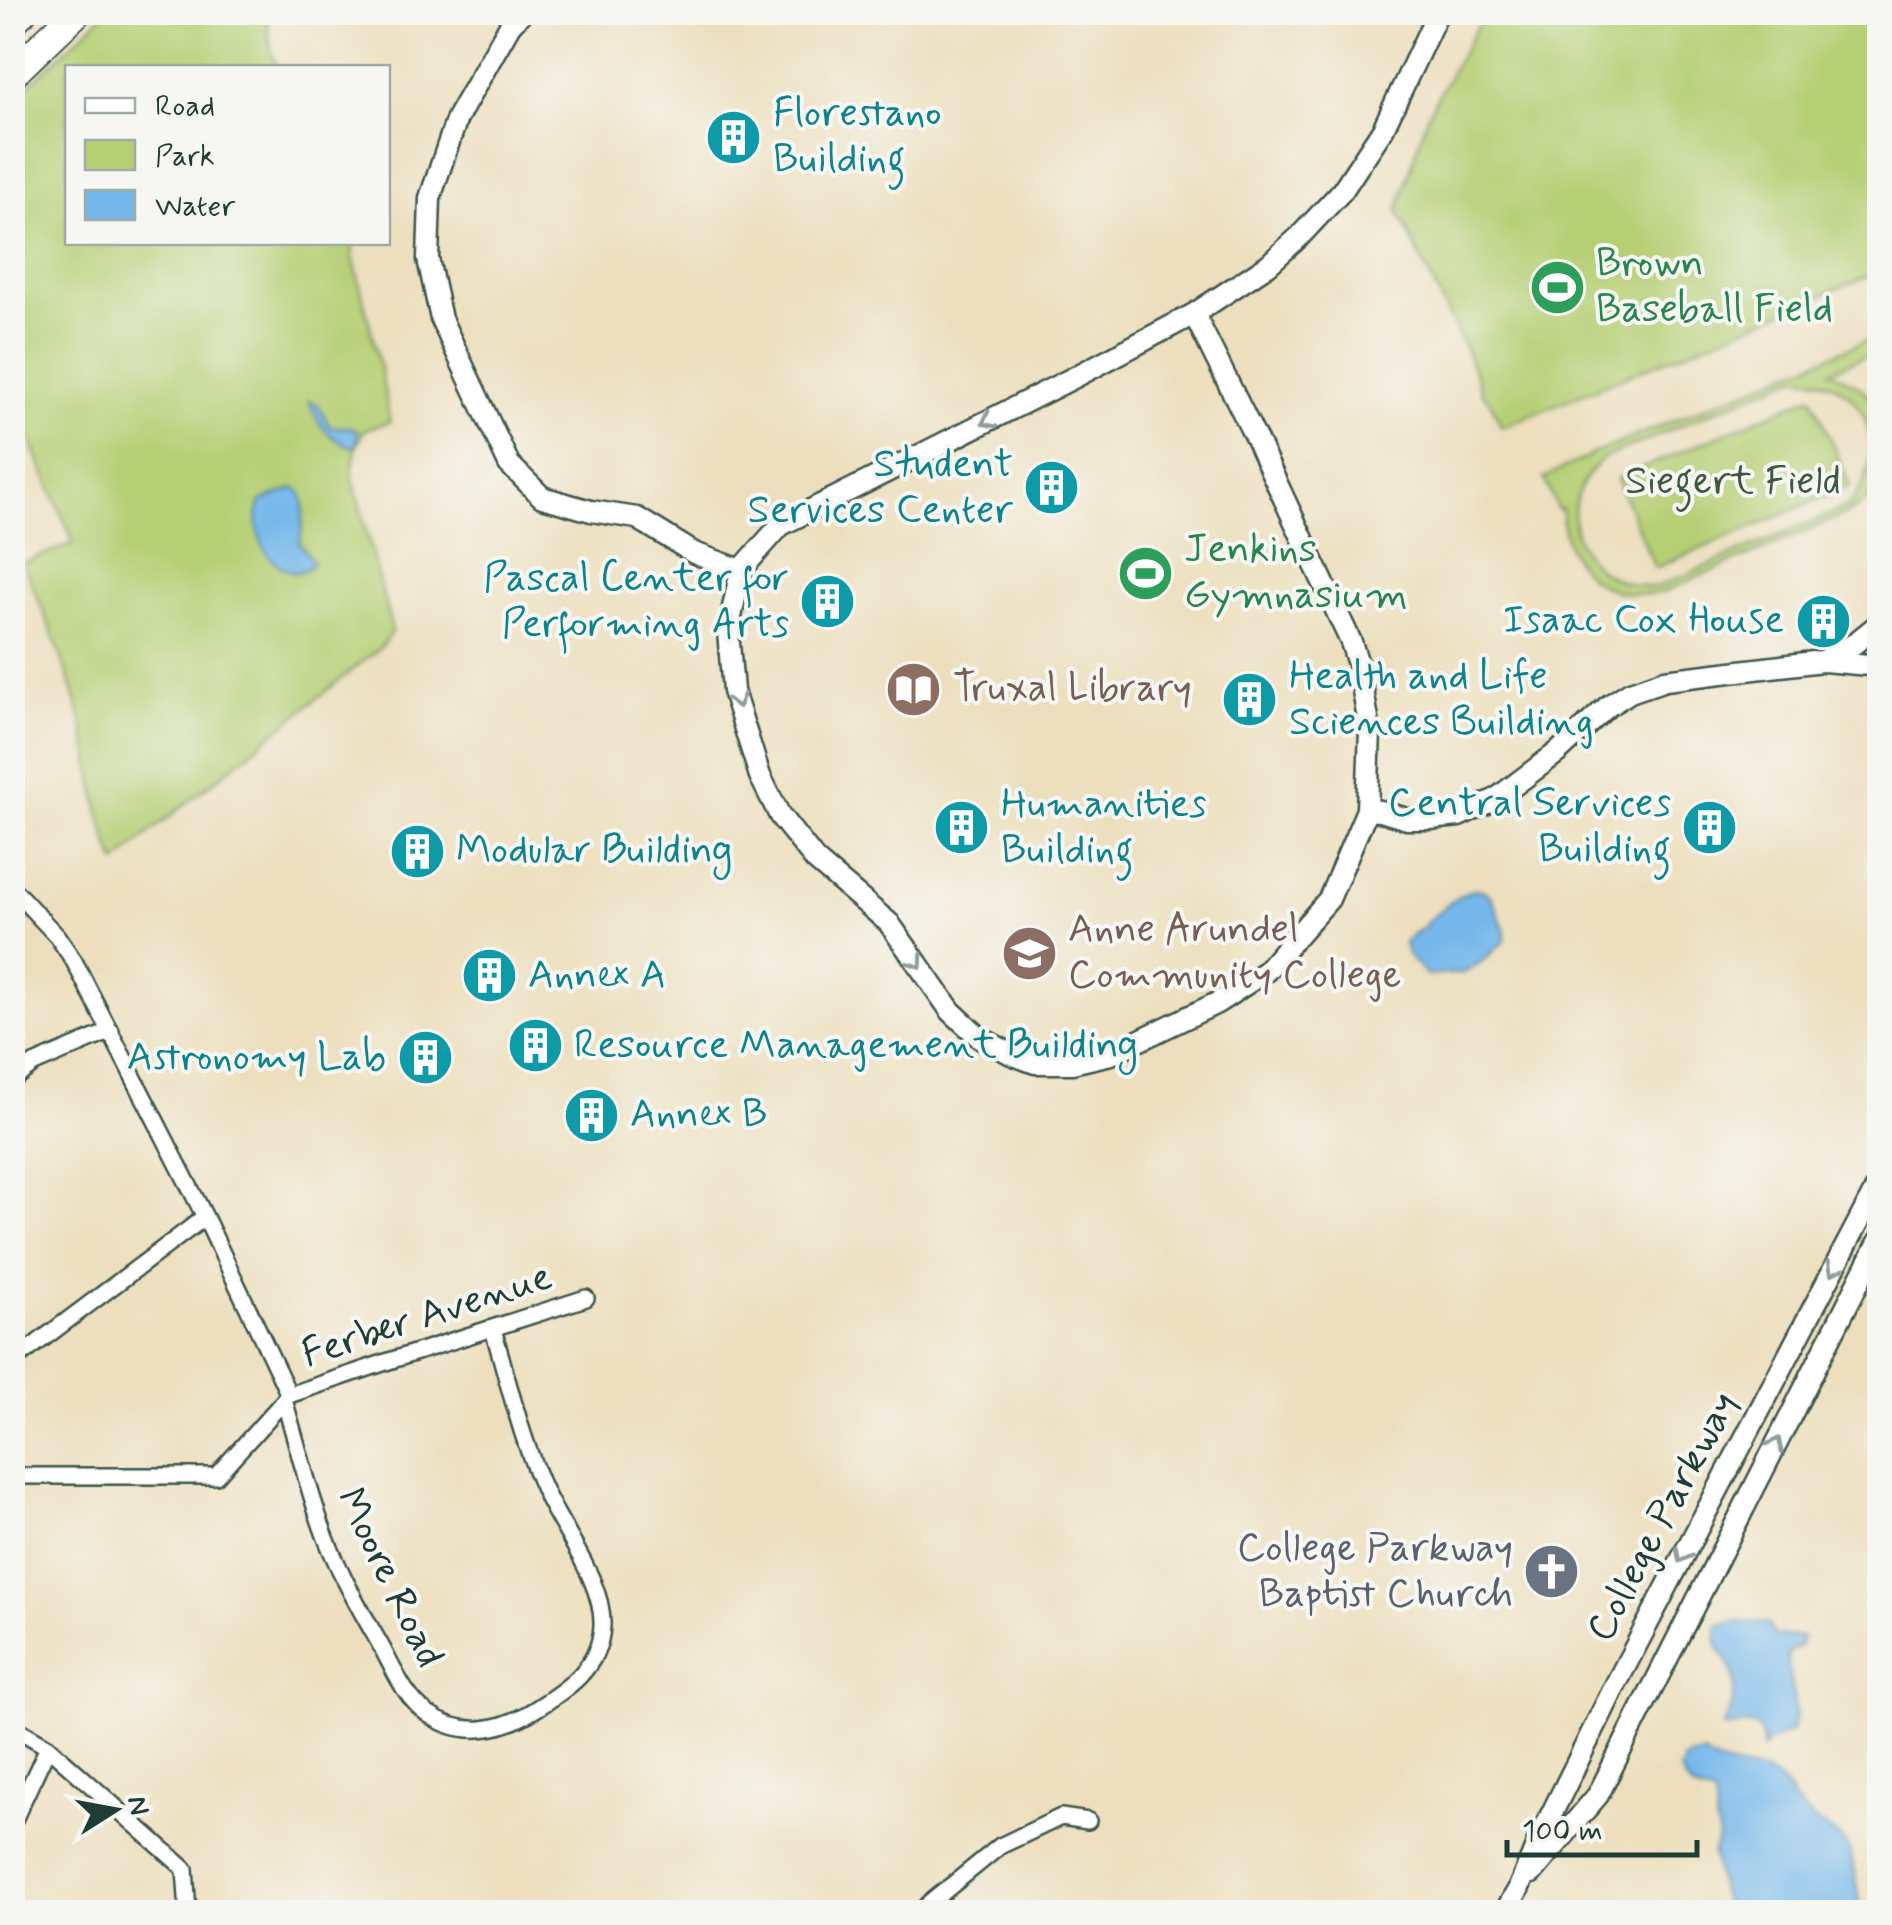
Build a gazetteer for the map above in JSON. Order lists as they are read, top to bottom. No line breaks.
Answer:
{"streets":{"street":["Ferber Avenue","College Parkway","Moore Road"]},"crossings":[["Ferber Avenue","Moore Road"]],"parks":["Siegert Field"],"places":{"building":["Florestano Building","Student Services Center","Pascal Center for Performing Arts","Isaac Cox House","Health and Life Sciences Building","Central Services Building","Humanities Building","Modular Building","Annex A","Resource Management Building","Astronomy Lab","Annex B"],"sports":["Brown Baseball Field","Jenkins Gymnasium"],"library":["Truxal Library"],"school or university":["Anne Arundel Community College"],"church":["College Parkway Baptist Church"]},"legend":["Road","Park","Water"],"scale_bar":"100 m","north":"right"}
